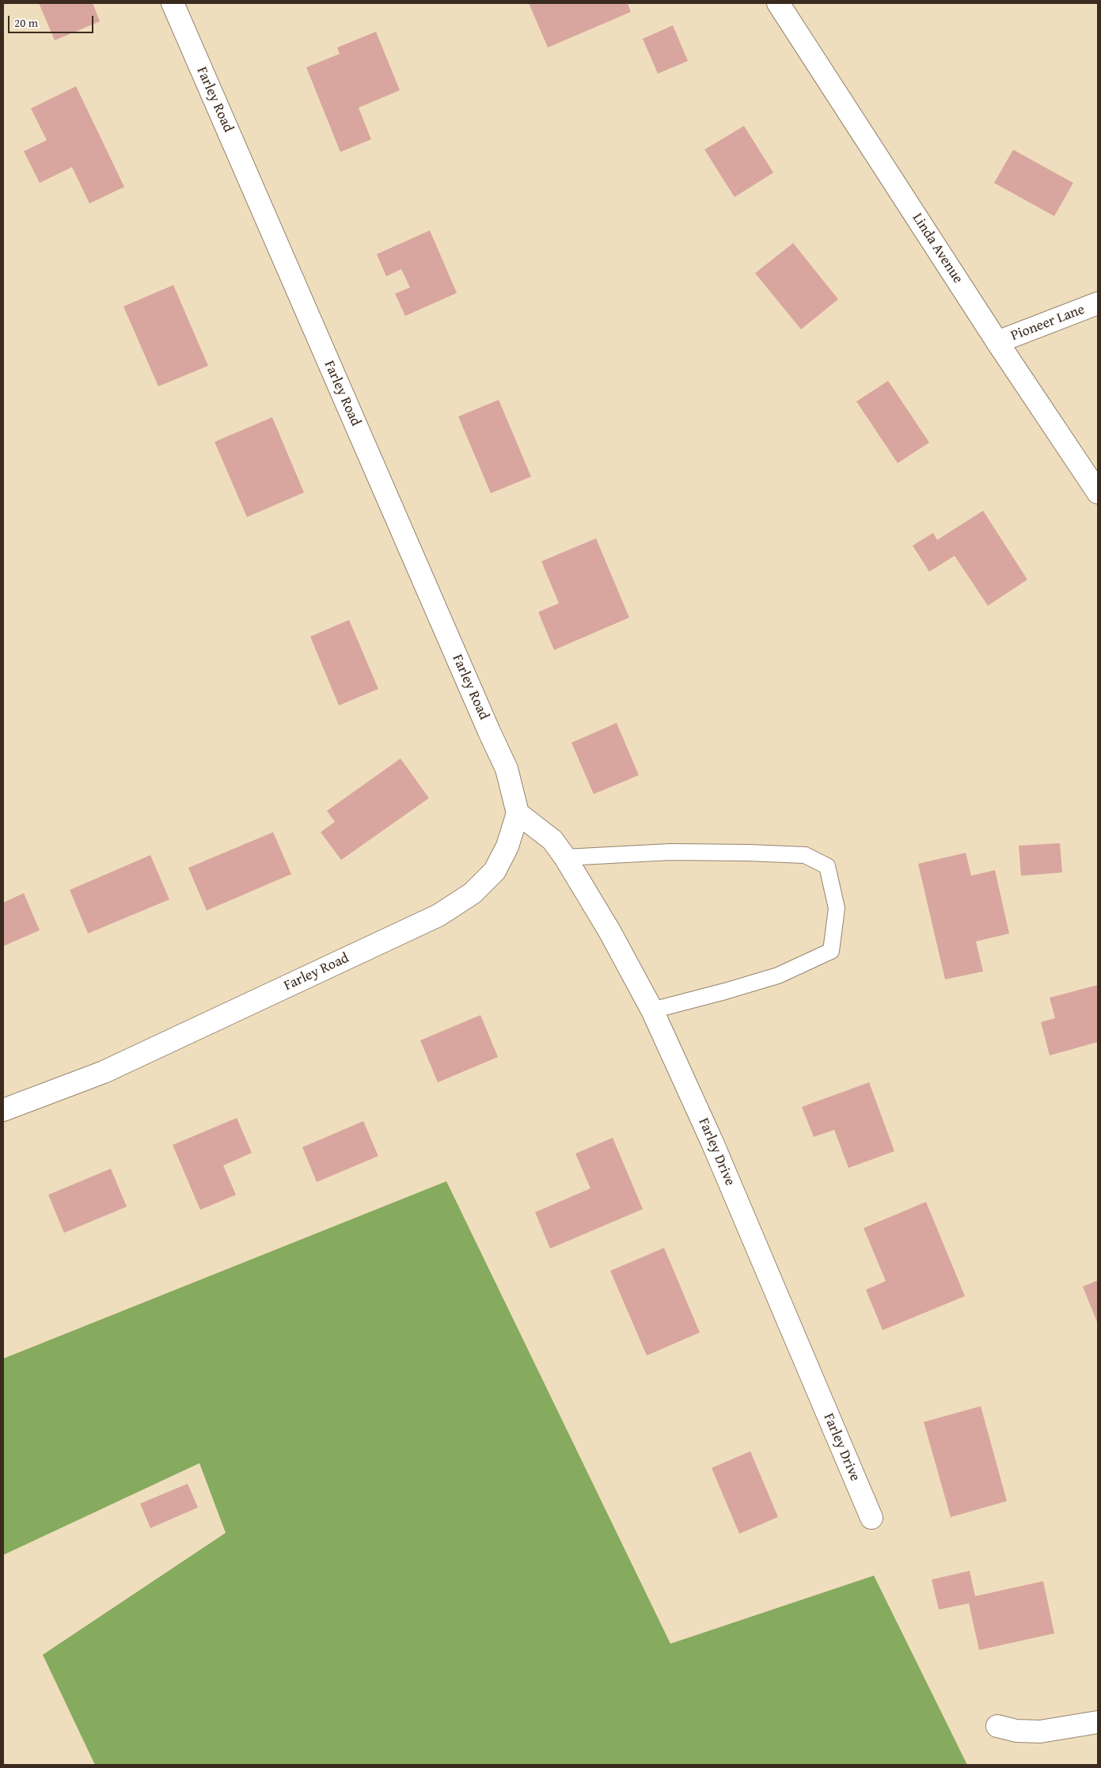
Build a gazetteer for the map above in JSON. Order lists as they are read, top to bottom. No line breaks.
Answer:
{"streets":{"street":["Farley Road","Linda Avenue","Pioneer Lane","Farley Drive"]},"crossings":[["Farley Road","Farley Drive"],["Linda Avenue","Pioneer Lane"]],"scale_bar":"20 m"}
